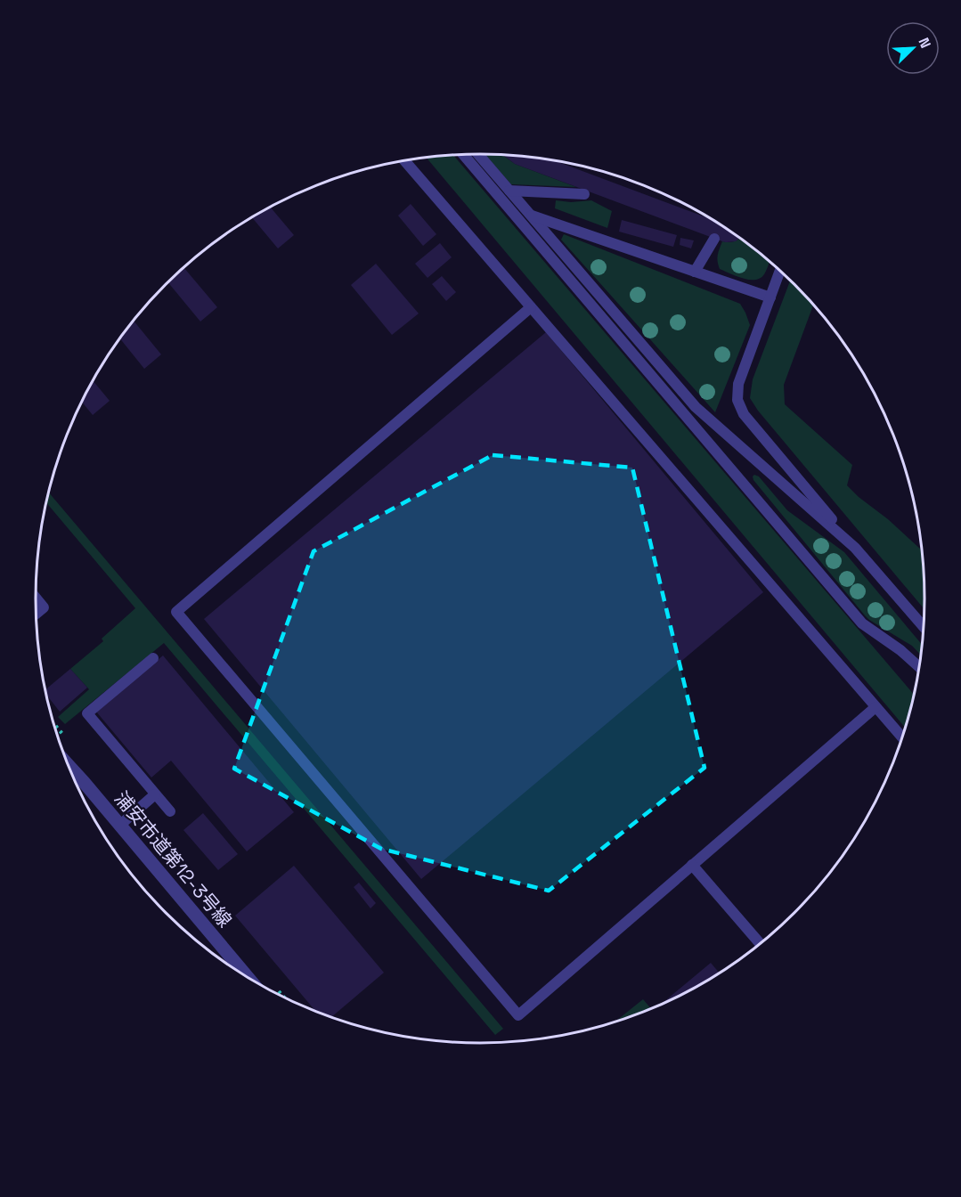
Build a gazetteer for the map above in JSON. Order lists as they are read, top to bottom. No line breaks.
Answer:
{"streets":{"street":["浦安市道第12-3号線"]},"north":"top right"}
